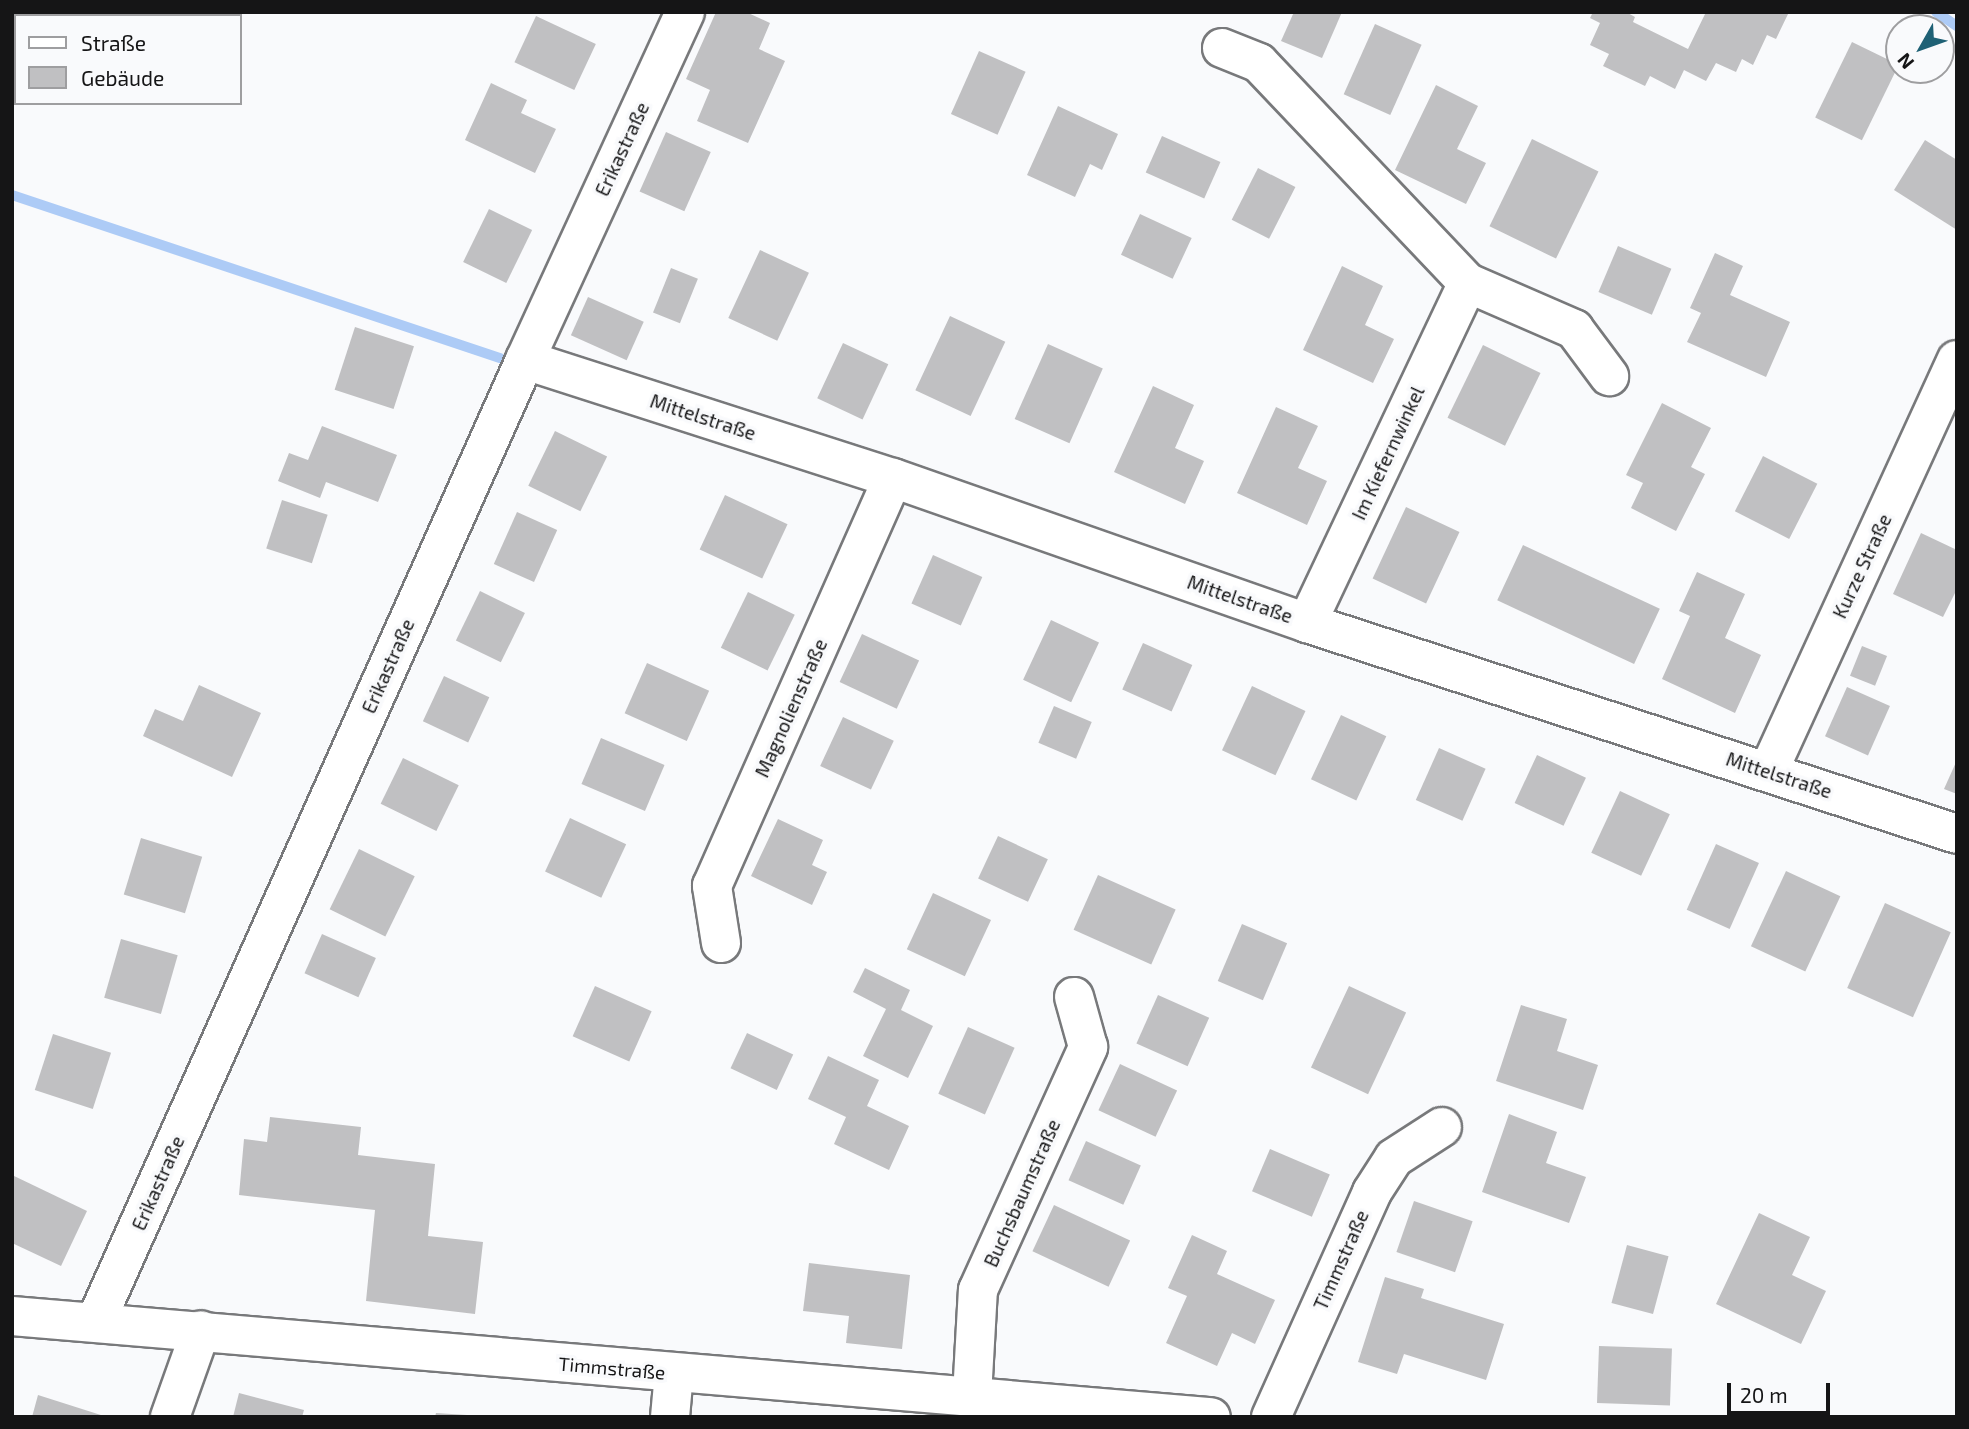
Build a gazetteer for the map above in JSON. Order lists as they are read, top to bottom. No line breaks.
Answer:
{"streets":{"street":["Erikastraße","Mittelstraße","Im Kiefernwinkel","Kurze Straße","Magnolienstraße","Buchsbaumstraße","Timmstraße"]},"crossings":[["Erikastraße","Mittelstraße"],["Erikastraße","Timmstraße"],["Mittelstraße","Im Kiefernwinkel"],["Mittelstraße","Kurze Straße"],["Mittelstraße","Magnolienstraße"],["Buchsbaumstraße","Timmstraße"]],"legend":["Straße","Gebäude"],"scale_bar":"20 m","north":"bottom left"}
